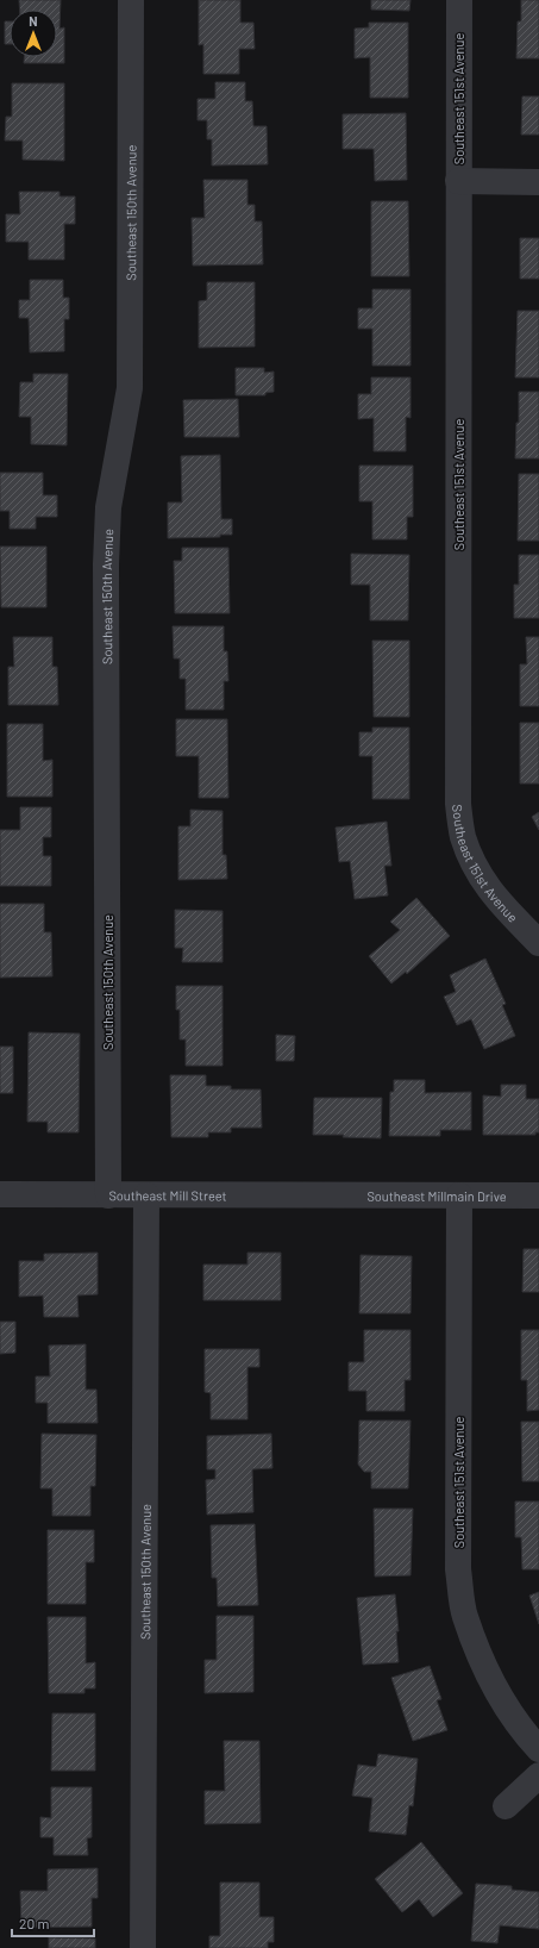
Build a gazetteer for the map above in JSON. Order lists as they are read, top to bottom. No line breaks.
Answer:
{"streets":{"street":["Southeast 151st Avenue","Southeast 150th Avenue","Southeast Mill Street","Southeast Millmain Drive"]},"crossings":[["Southeast 151st Avenue","Southeast Millmain Drive"],["Southeast 150th Avenue","Southeast Mill Street"],["Southeast Mill Street","Southeast Millmain Drive"]],"scale_bar":"20 m","north":"top"}
